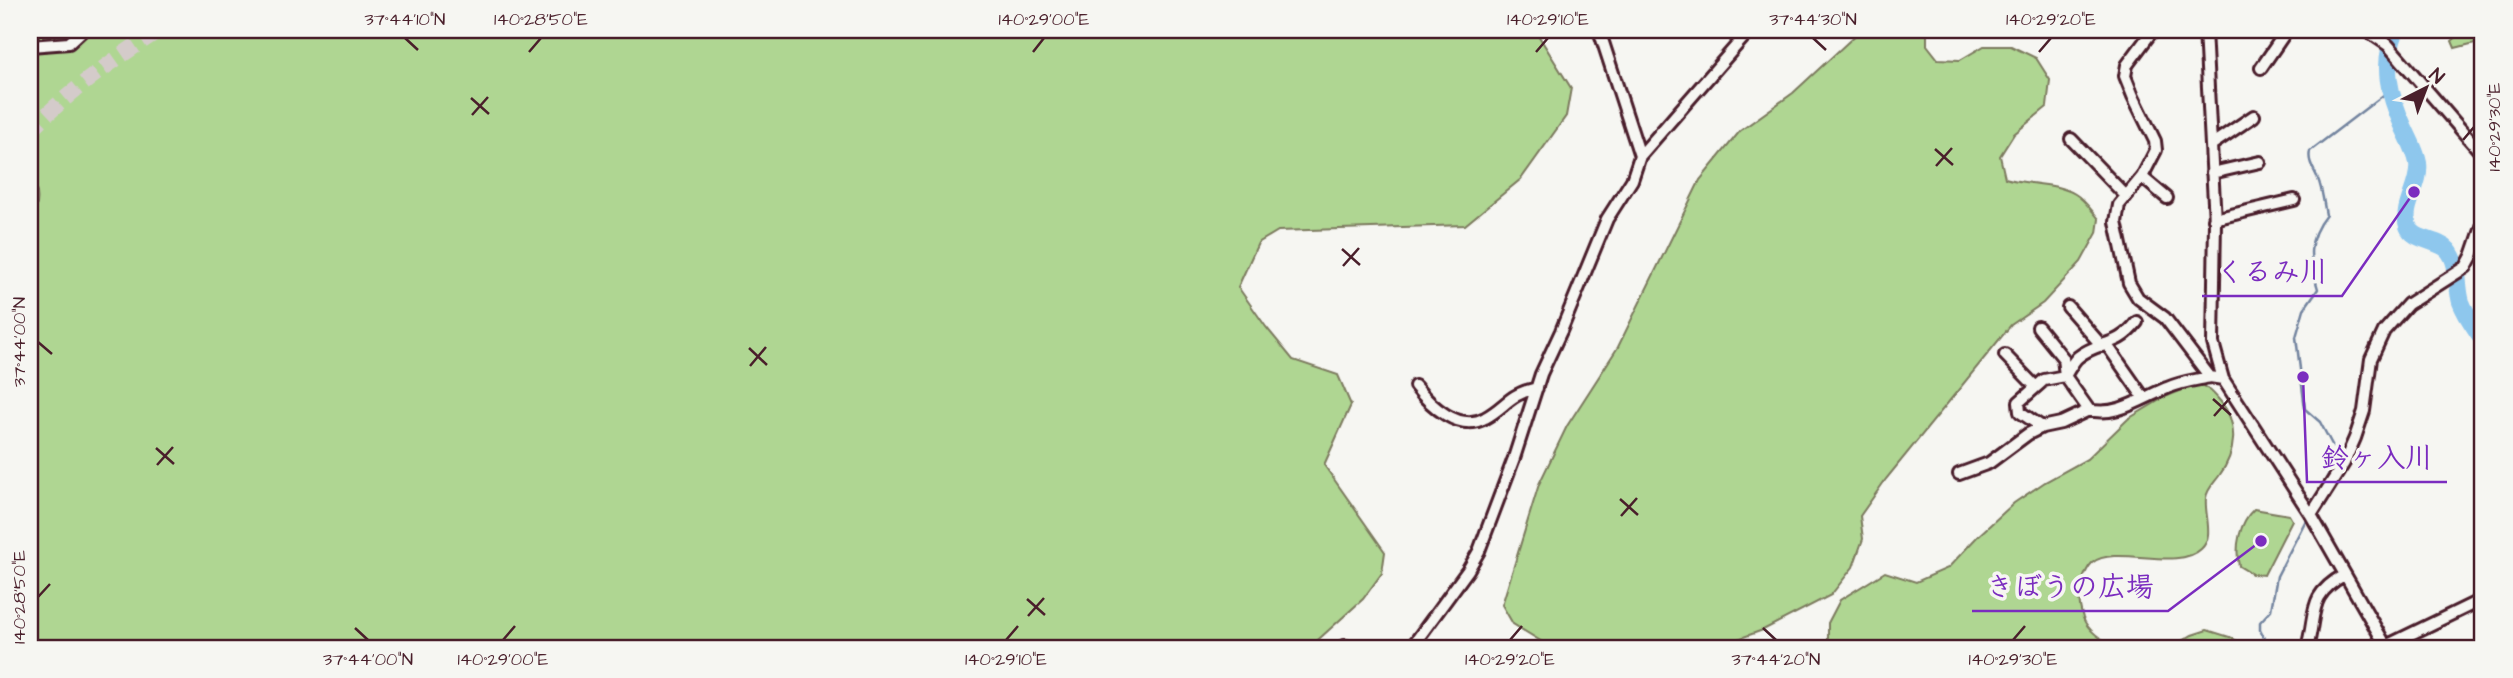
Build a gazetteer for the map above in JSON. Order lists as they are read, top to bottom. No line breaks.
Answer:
{"places":["くるみ川","鈴ヶ入川","きぼうの広場"],"north":"top right","coordinates":["37°44'10\"N","140°28'50\"E","140°29'00\"E","140°29'10\"E","37°44'30\"N","140°29'20\"E","140°29'30\"E","37°44'00\"N","37°44'20\"N"]}
